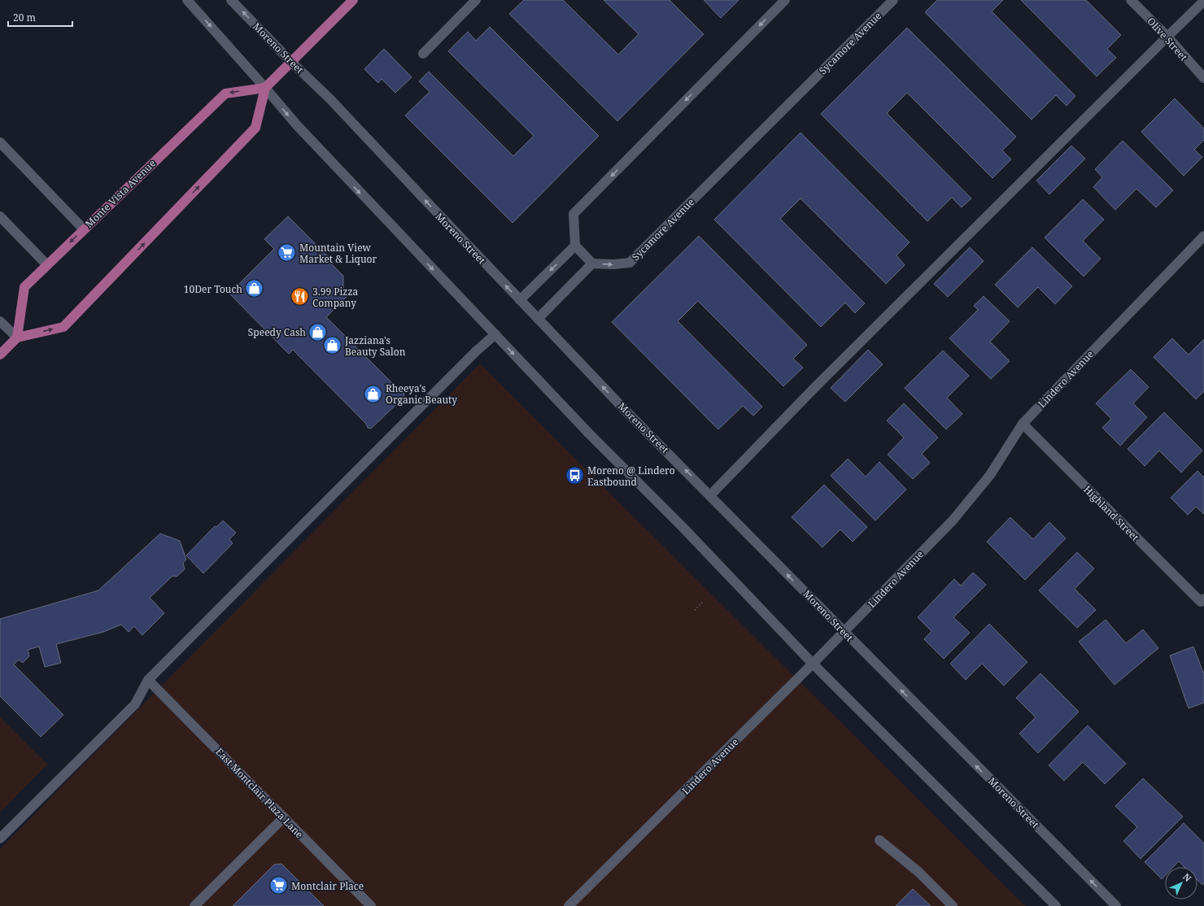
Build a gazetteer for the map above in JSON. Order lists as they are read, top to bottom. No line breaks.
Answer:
{"streets":{"main road":["Monte Vista Avenue"],"street":["Olive Street","Sycamore Avenue","Moreno Street","Lindero Avenue","Highland Street","East Montclair Plaza Lane"]},"crossings":[["Moreno Street","Lindero Avenue"],["Lindero Avenue","Highland Street"]],"places":{"supermarket":["Mountain View Market & Liquor","Montclair Place"],"shop":["10Der Touch","Speedy Cash","Jazziana's Beauty Salon","Rheeya's Organic Beauty"],"restaurant":["3.99 Pizza Company"],"bus stop":["Moreno @ Lindero Eastbound"]},"scale_bar":"20 m","north":"top right"}
